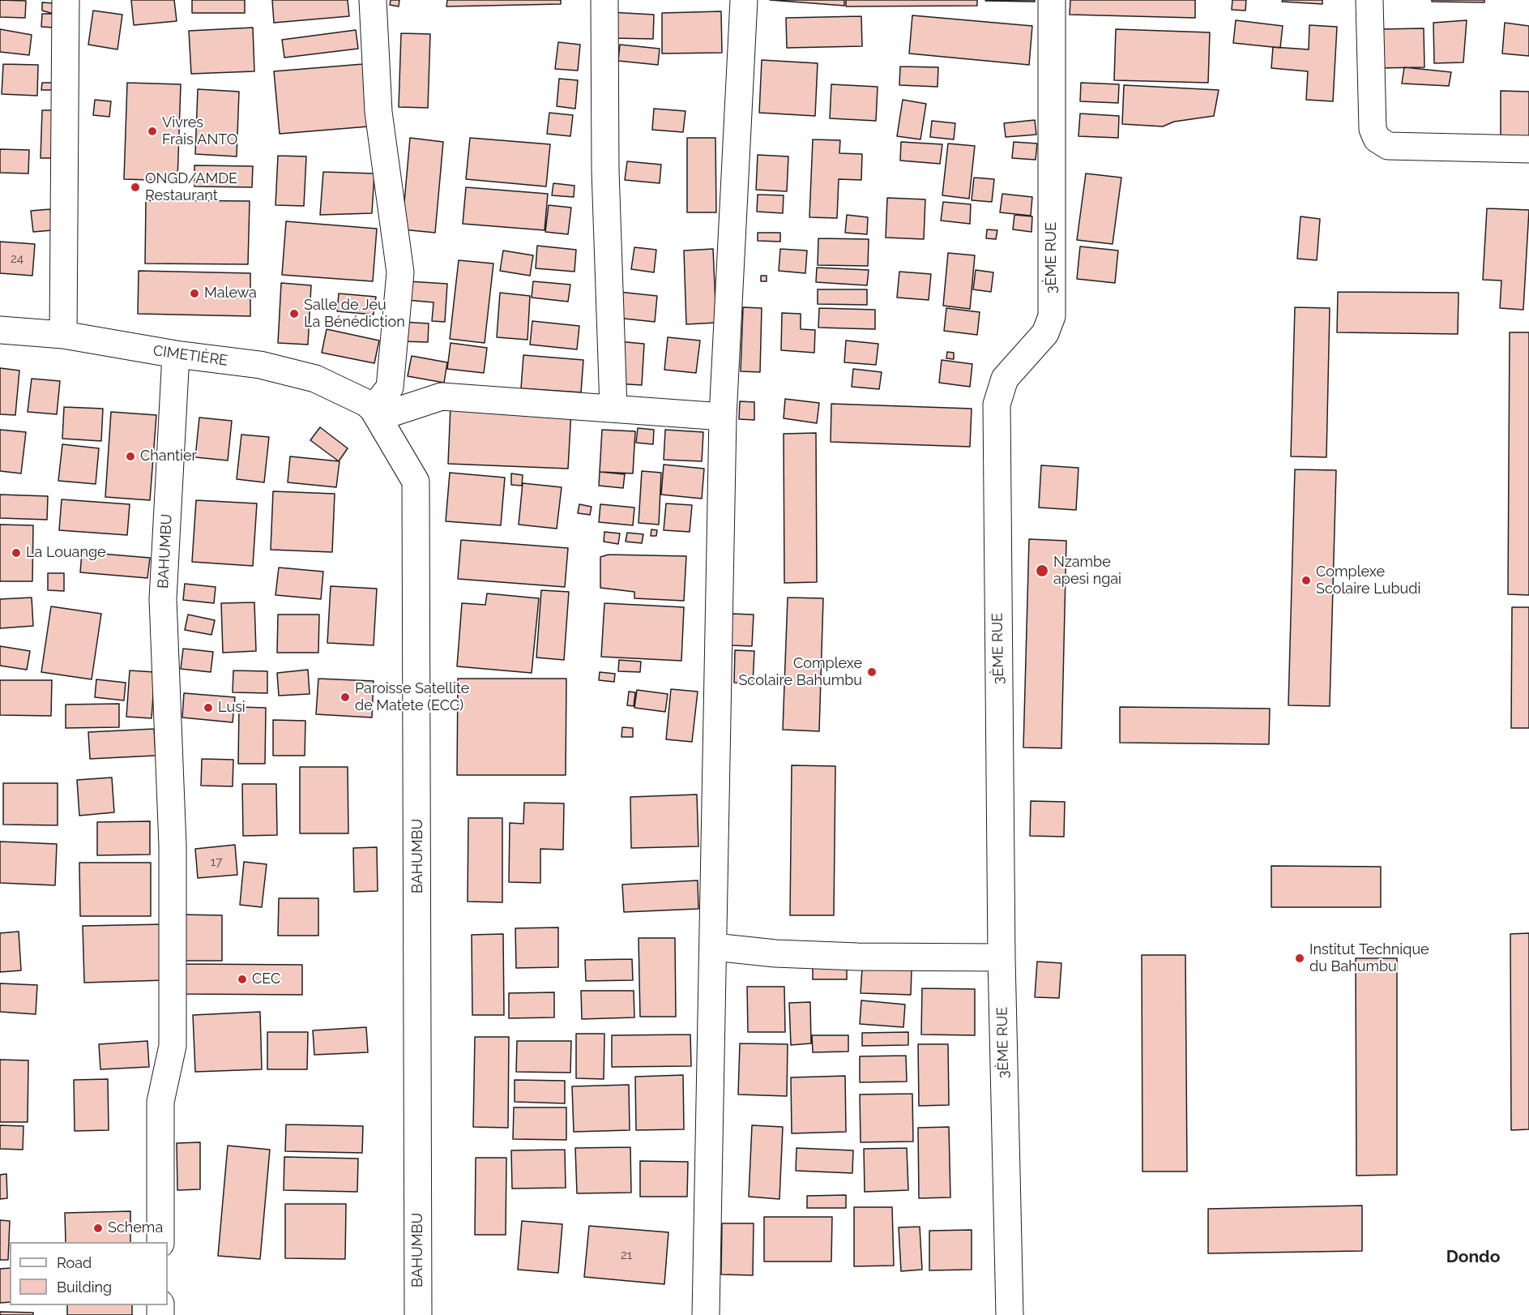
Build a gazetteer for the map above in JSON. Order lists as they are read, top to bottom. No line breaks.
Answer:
{"streets":{"street":["3ÈME RUE","CIMETIÈRE","BAHUMBU"]},"crossings":[["CIMETIÈRE","BAHUMBU"]],"districts":["Dondo"],"places":["Vivres Frais ANTO","ONGD/AMDE Restaurant","Malewa","Salle de Jeu La Bénédiction","Chantier","La Louange","Nzambe apesi ngai","Complexe Scolaire Lubudi","Complexe Scolaire Bahumbu","Paroisse Satellite de Matete (ECC)","Lusi","Institut Technique du Bahumbu","CEC","Schema"],"house_numbers":["24","17","21"],"legend":["Road","Building"]}
